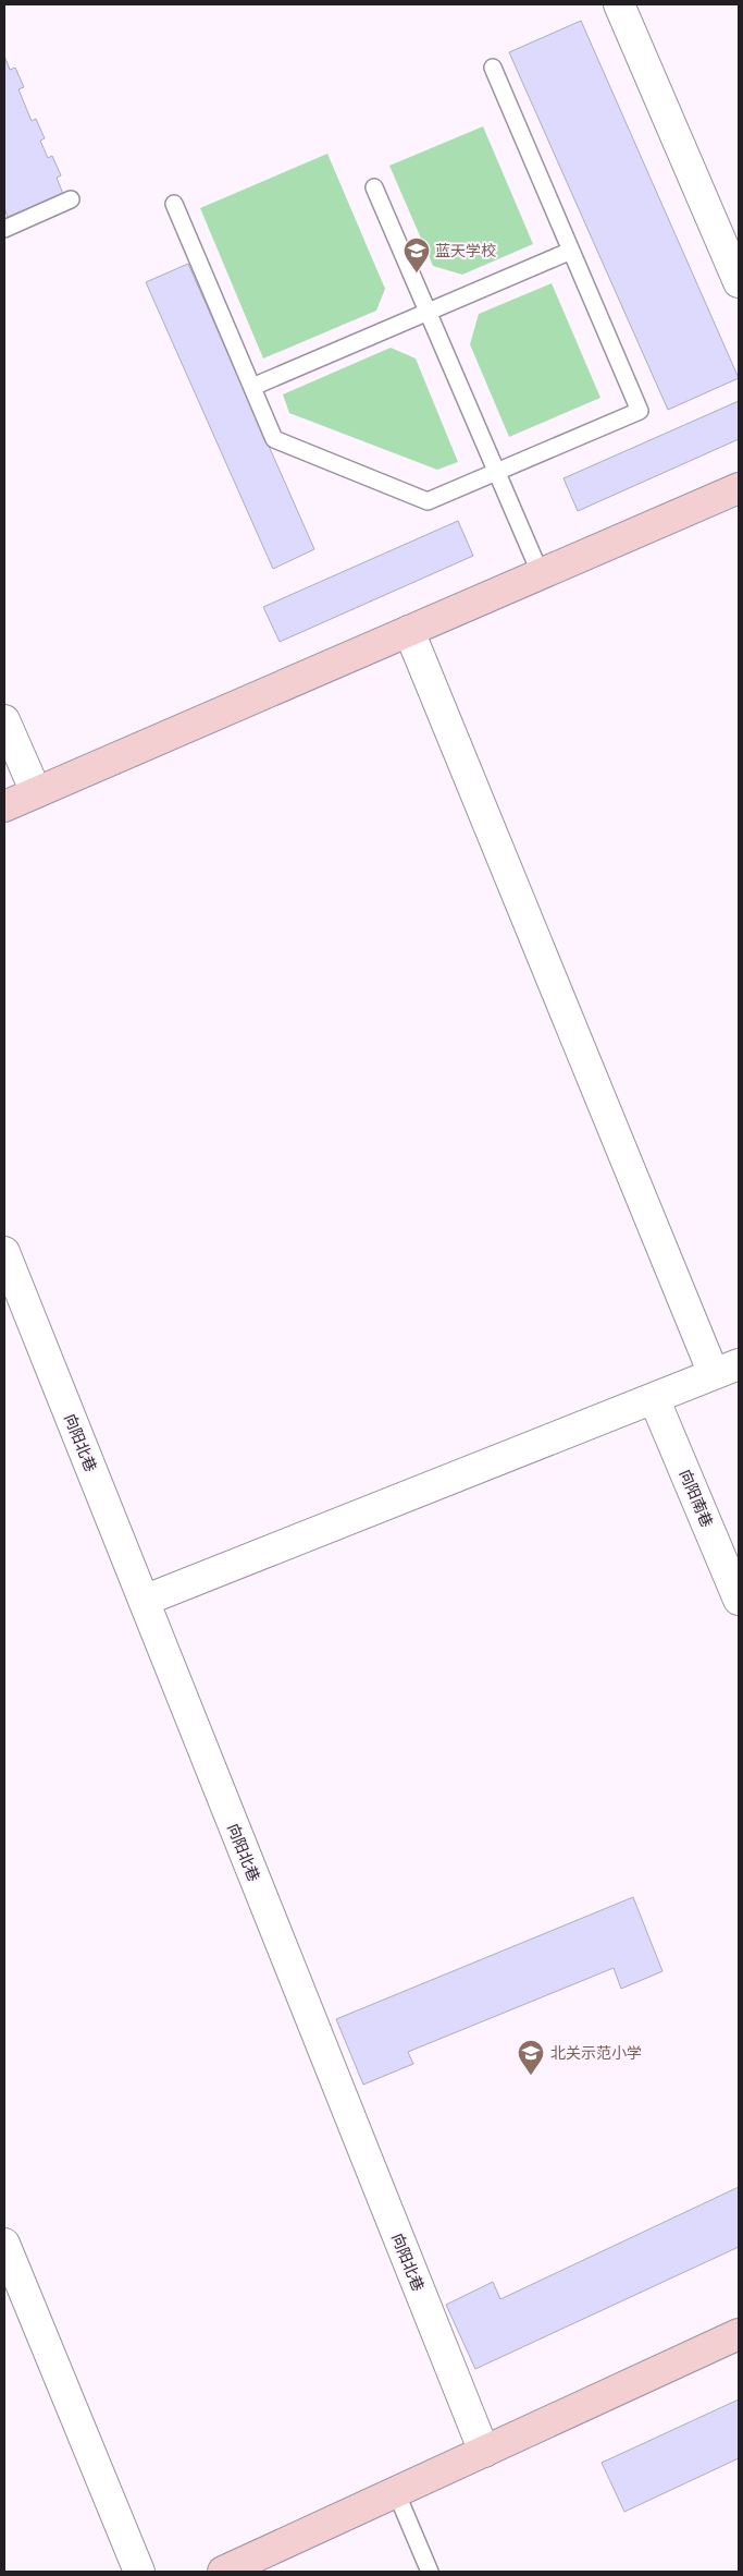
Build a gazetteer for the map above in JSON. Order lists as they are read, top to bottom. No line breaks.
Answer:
{"streets":{"street":["向阳北巷","向阳南巷"]},"places":{"school or university":["蓝天学校","北关示范小学"]}}
